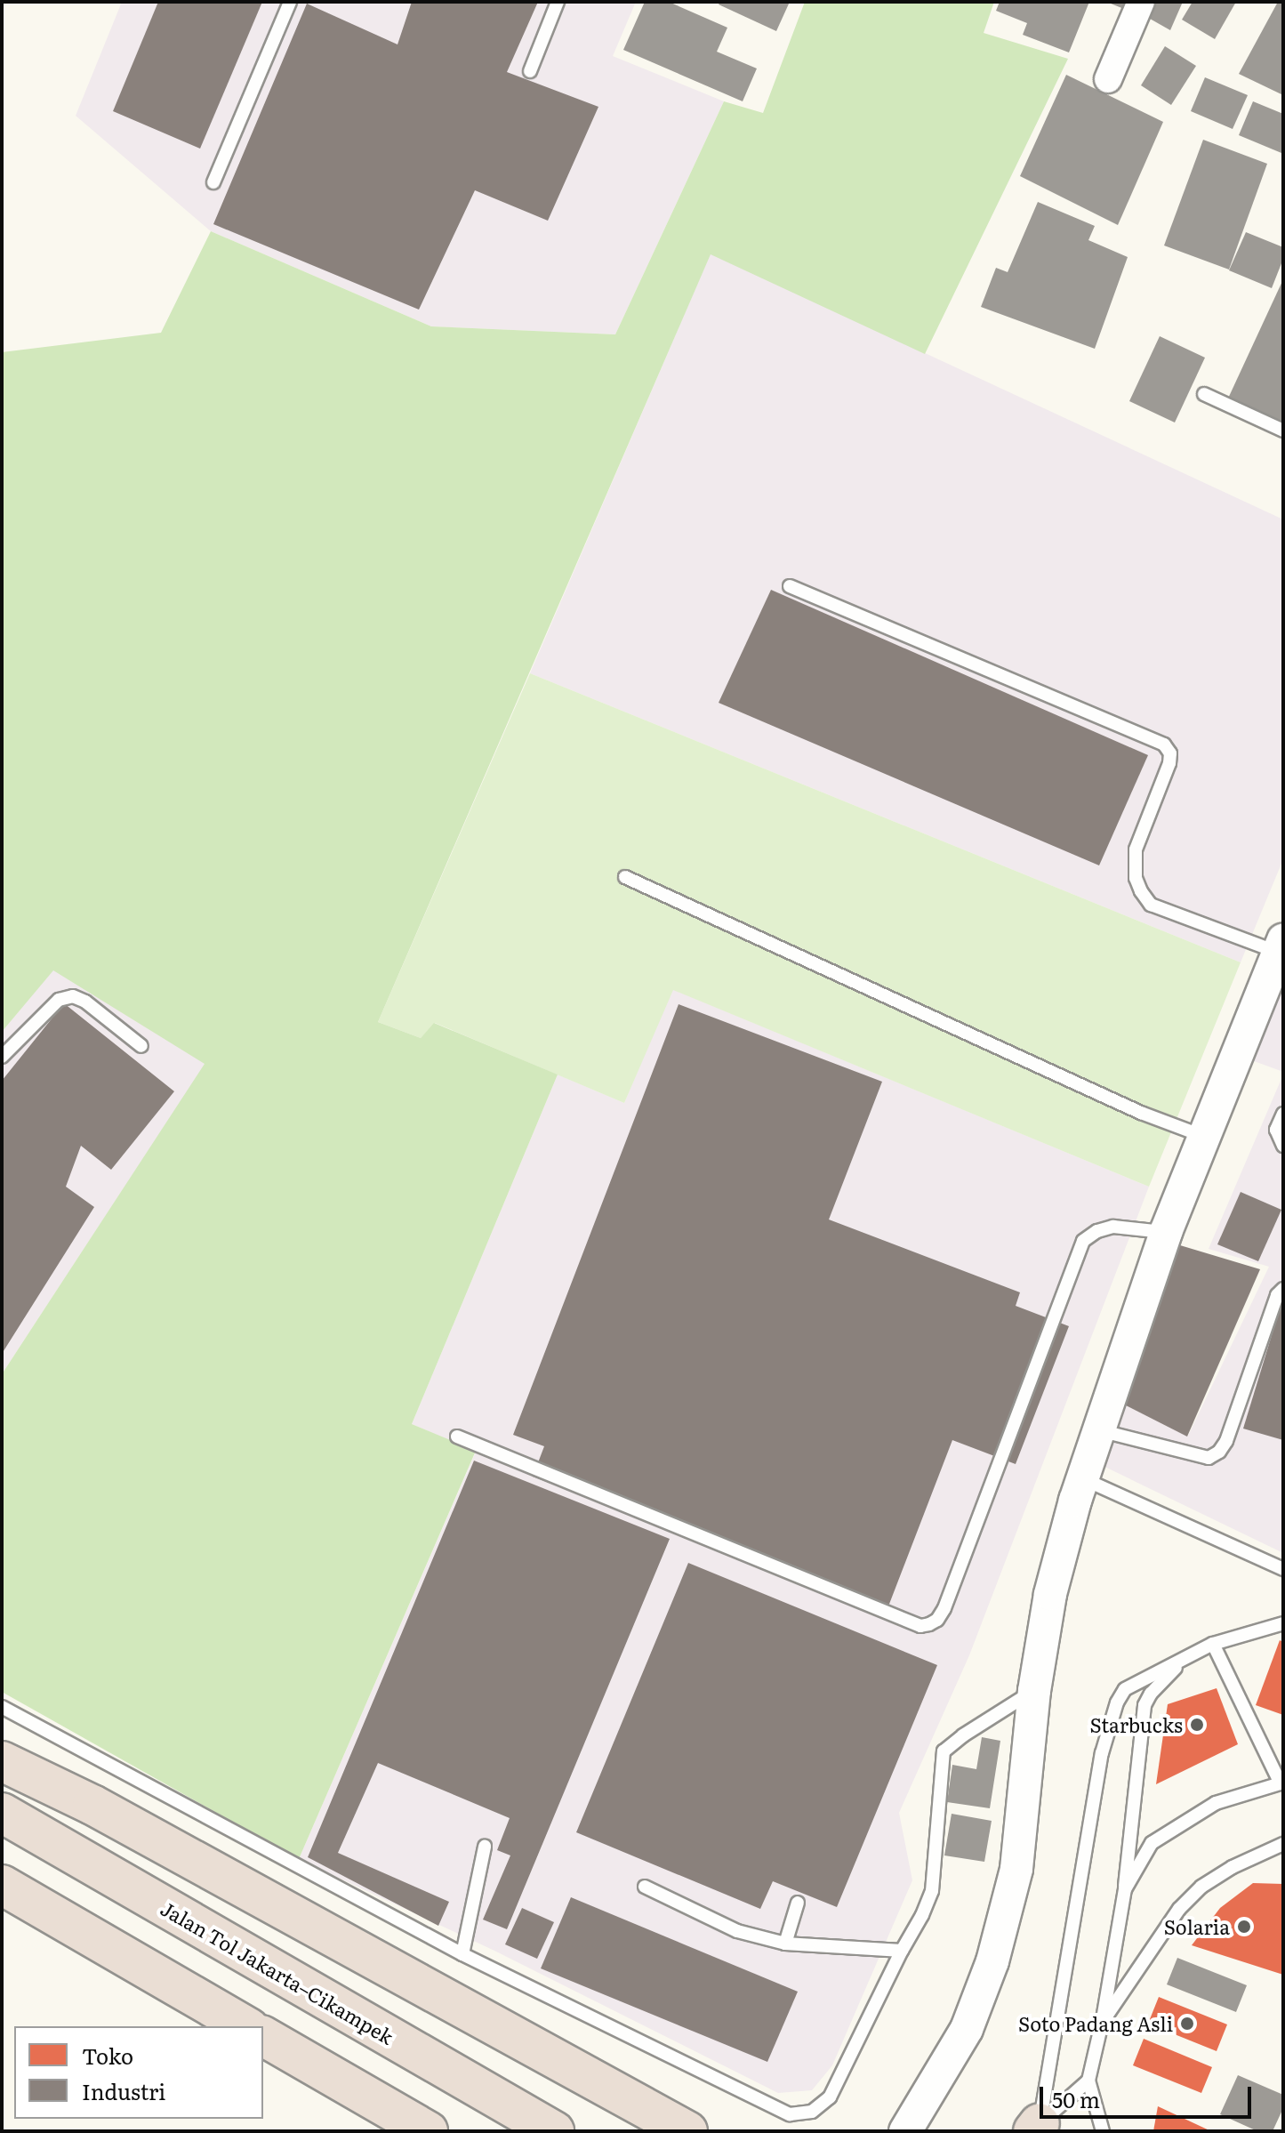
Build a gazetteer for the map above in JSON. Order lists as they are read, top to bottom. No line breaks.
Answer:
{"streets":{"highway":["Jalan Tol Jakarta–Cikampek"]},"places":["Starbucks","Solaria","Soto Padang Asli"],"legend":["Toko","Industri"],"scale_bar":"50 m"}
